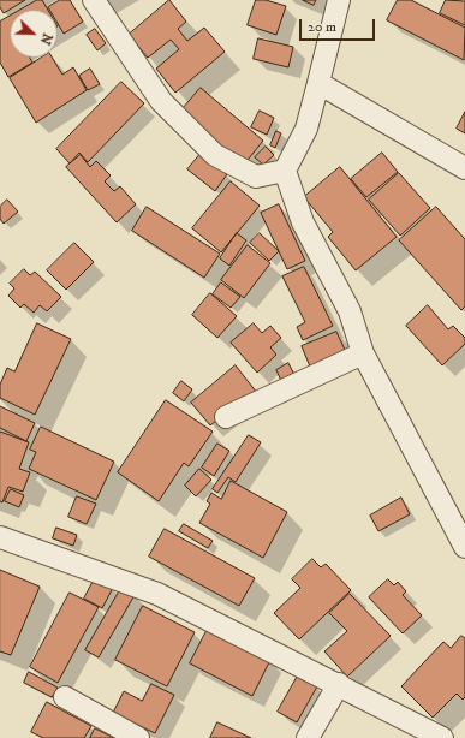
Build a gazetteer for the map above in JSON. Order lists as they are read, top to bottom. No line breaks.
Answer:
{"scale_bar":"20 m","north":"bottom right"}
